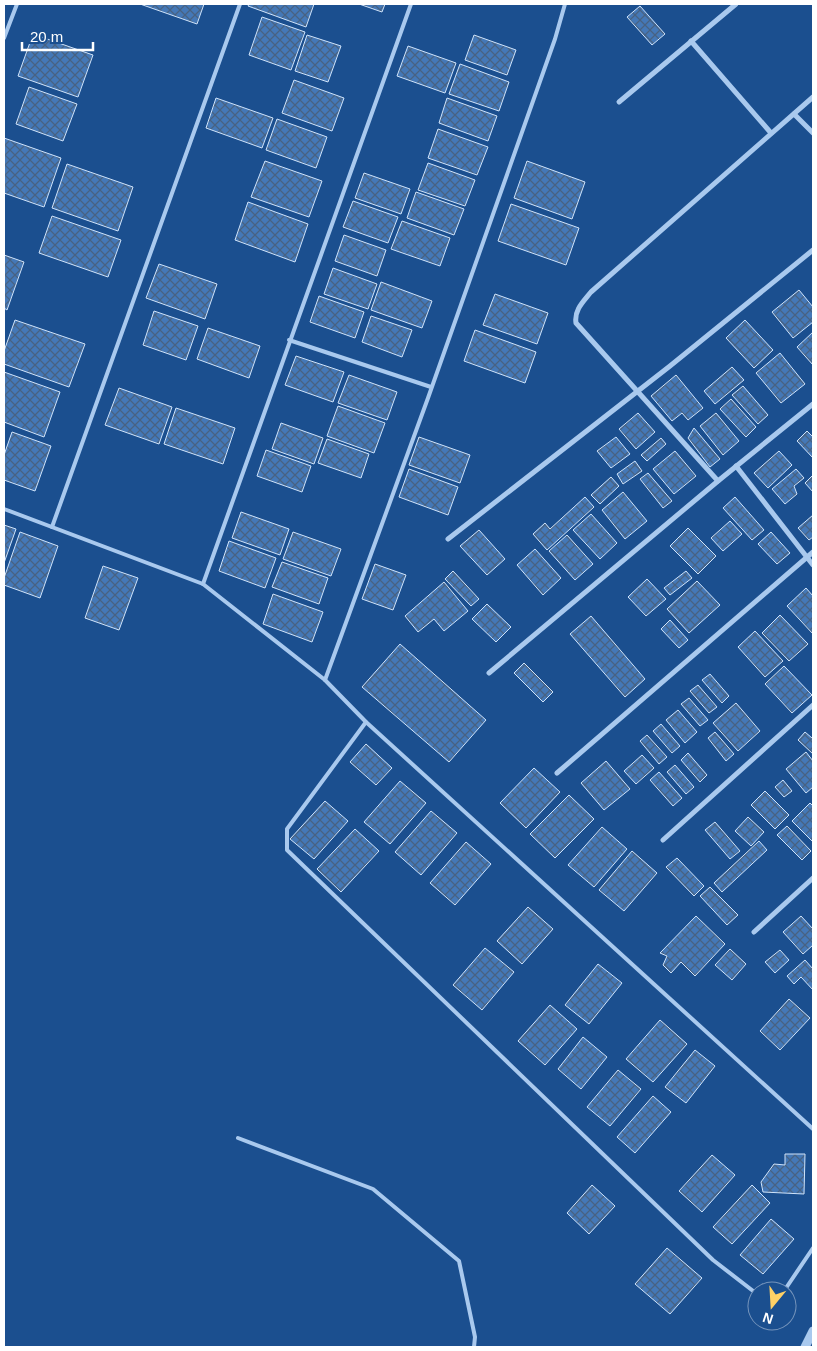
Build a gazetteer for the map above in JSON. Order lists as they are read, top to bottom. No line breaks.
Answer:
{"scale_bar":"20 m","north":"bottom"}
